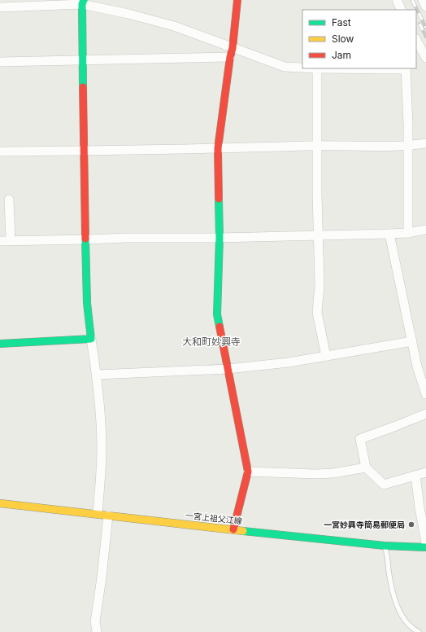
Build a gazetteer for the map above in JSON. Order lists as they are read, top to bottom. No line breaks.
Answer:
{"streets":{"street":["一宮上祖父江線"]},"districts":["大和町妙興寺"],"places":["一宮妙興寺簡易郵便局"],"legend":["Fast","Slow","Jam"]}
